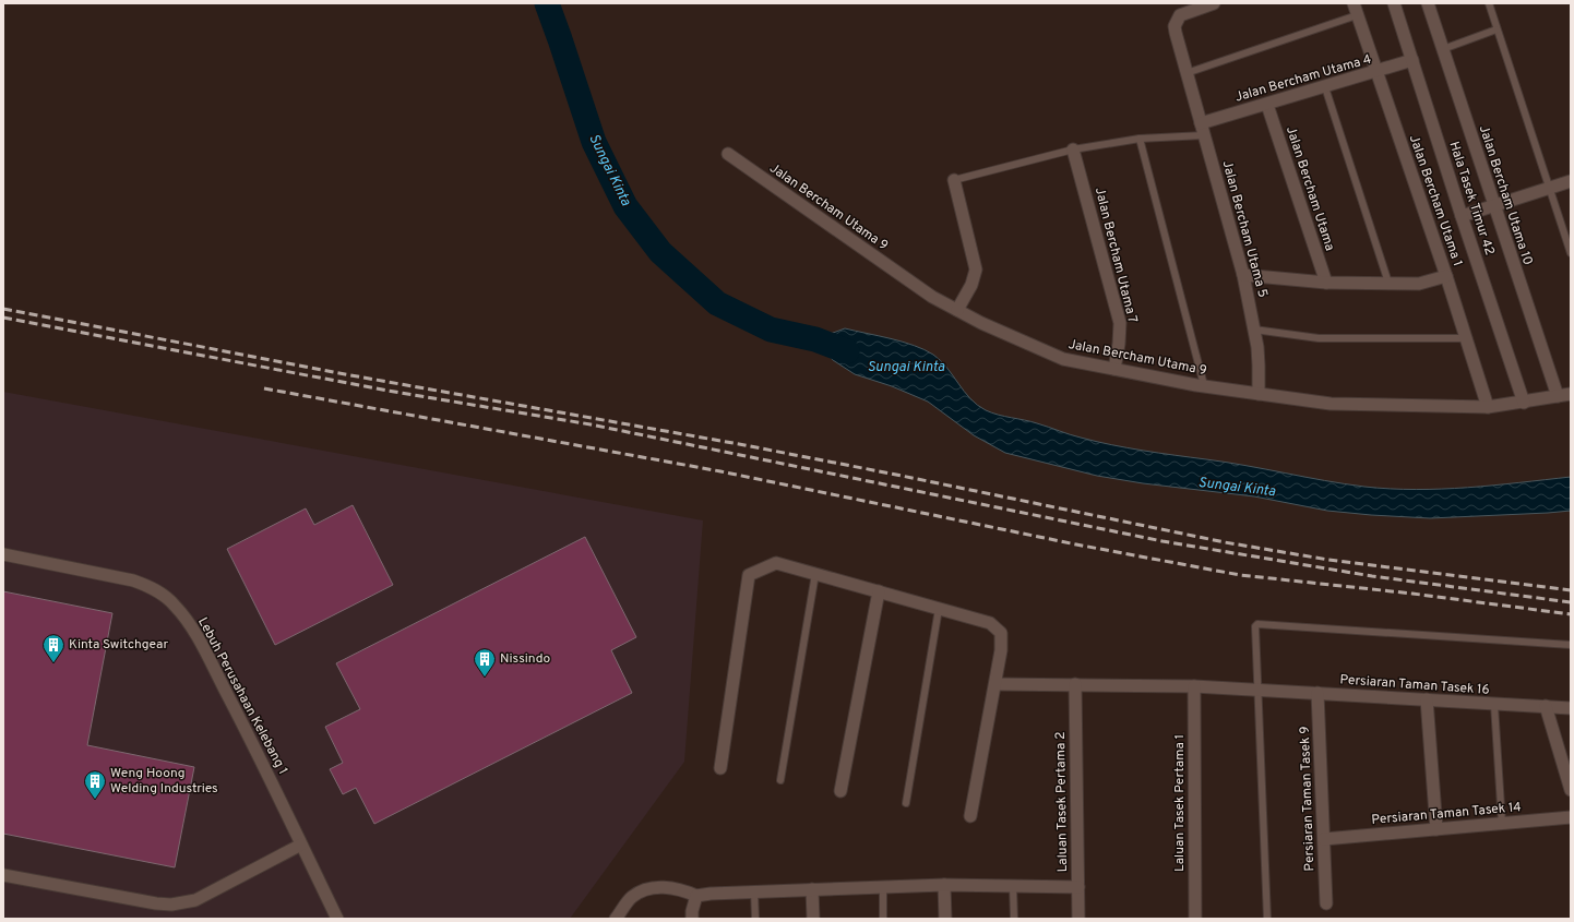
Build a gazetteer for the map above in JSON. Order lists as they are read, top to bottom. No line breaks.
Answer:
{"streets":{"street":["Jalan Bercham Utama 4","Jalan Bercham Utama","Jalan Bercham Utama 10","Hala Tasek Timur 42","Jalan Bercham Utama 1","Jalan Bercham Utama 9","Jalan Bercham Utama 5","Jalan Bercham Utama 7","Persiaran Taman Tasek 16","Lebuh Perusahaan Kelebang 1","Persiaran Taman Tasek 9","Laluan Tasek Pertama 2","Laluan Tasek Pertama 1","Persiaran Taman Tasek 14"]},"crossings":[["Jalan Bercham Utama 4","Jalan Bercham Utama"],["Jalan Bercham Utama 4","Hala Tasek Timur 42"],["Jalan Bercham Utama 4","Jalan Bercham Utama 1"],["Jalan Bercham Utama 4","Jalan Bercham Utama 5"],["Jalan Bercham Utama 10","Jalan Bercham Utama 9"],["Hala Tasek Timur 42","Jalan Bercham Utama 9"],["Jalan Bercham Utama 1","Jalan Bercham Utama 9"],["Jalan Bercham Utama 9","Jalan Bercham Utama 5"],["Jalan Bercham Utama 9","Jalan Bercham Utama 7"],["Persiaran Taman Tasek 16","Persiaran Taman Tasek 9"],["Persiaran Taman Tasek 16","Laluan Tasek Pertama 2"],["Persiaran Taman Tasek 16","Laluan Tasek Pertama 1"],["Persiaran Taman Tasek 9","Persiaran Taman Tasek 14"]],"water":["Sungai Kinta"],"places":{"building":["Kinta Switchgear","Nissindo","Weng Hoong Welding Industries"]}}
